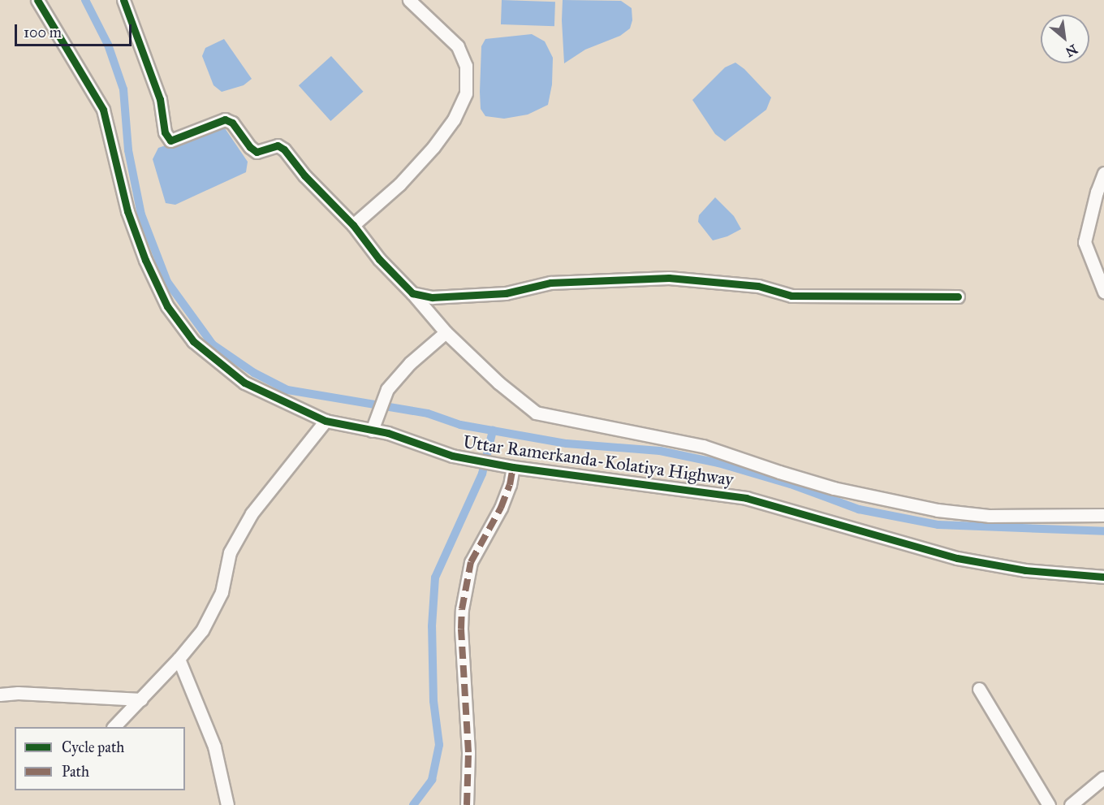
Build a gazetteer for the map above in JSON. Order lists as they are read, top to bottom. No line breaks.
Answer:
{"streets":{"street":["Uttar Ramerkanda-Kolatiya Highway"]},"legend":["Cycle path","Path"],"scale_bar":"100 m","north":"bottom right"}
